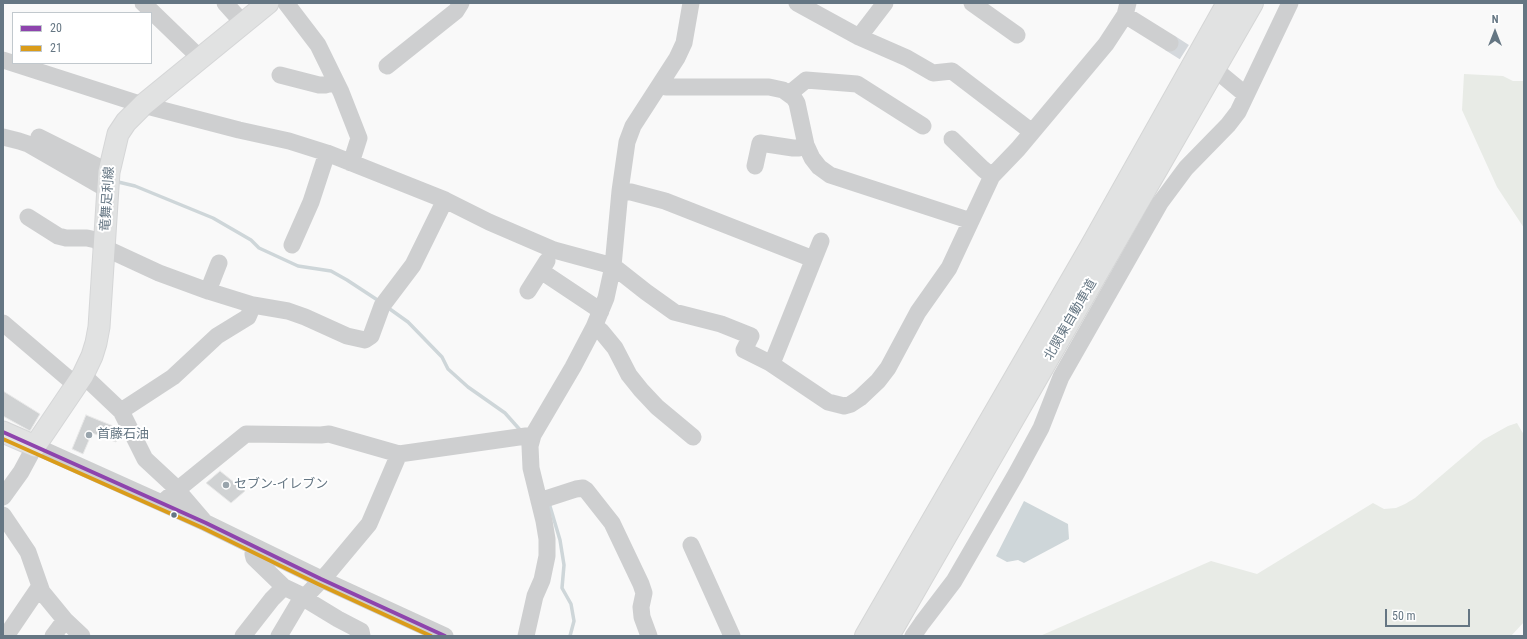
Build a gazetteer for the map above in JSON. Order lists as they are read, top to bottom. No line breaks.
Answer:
{"streets":{"highway":["北関東自動車道"],"main road":["竜舞足利線"]},"places":["首藤石油","セブン-イレブン"],"lines":["transit line 20","transit line 21"],"legend":["20","21"],"scale_bar":"50 m","north":"top"}
